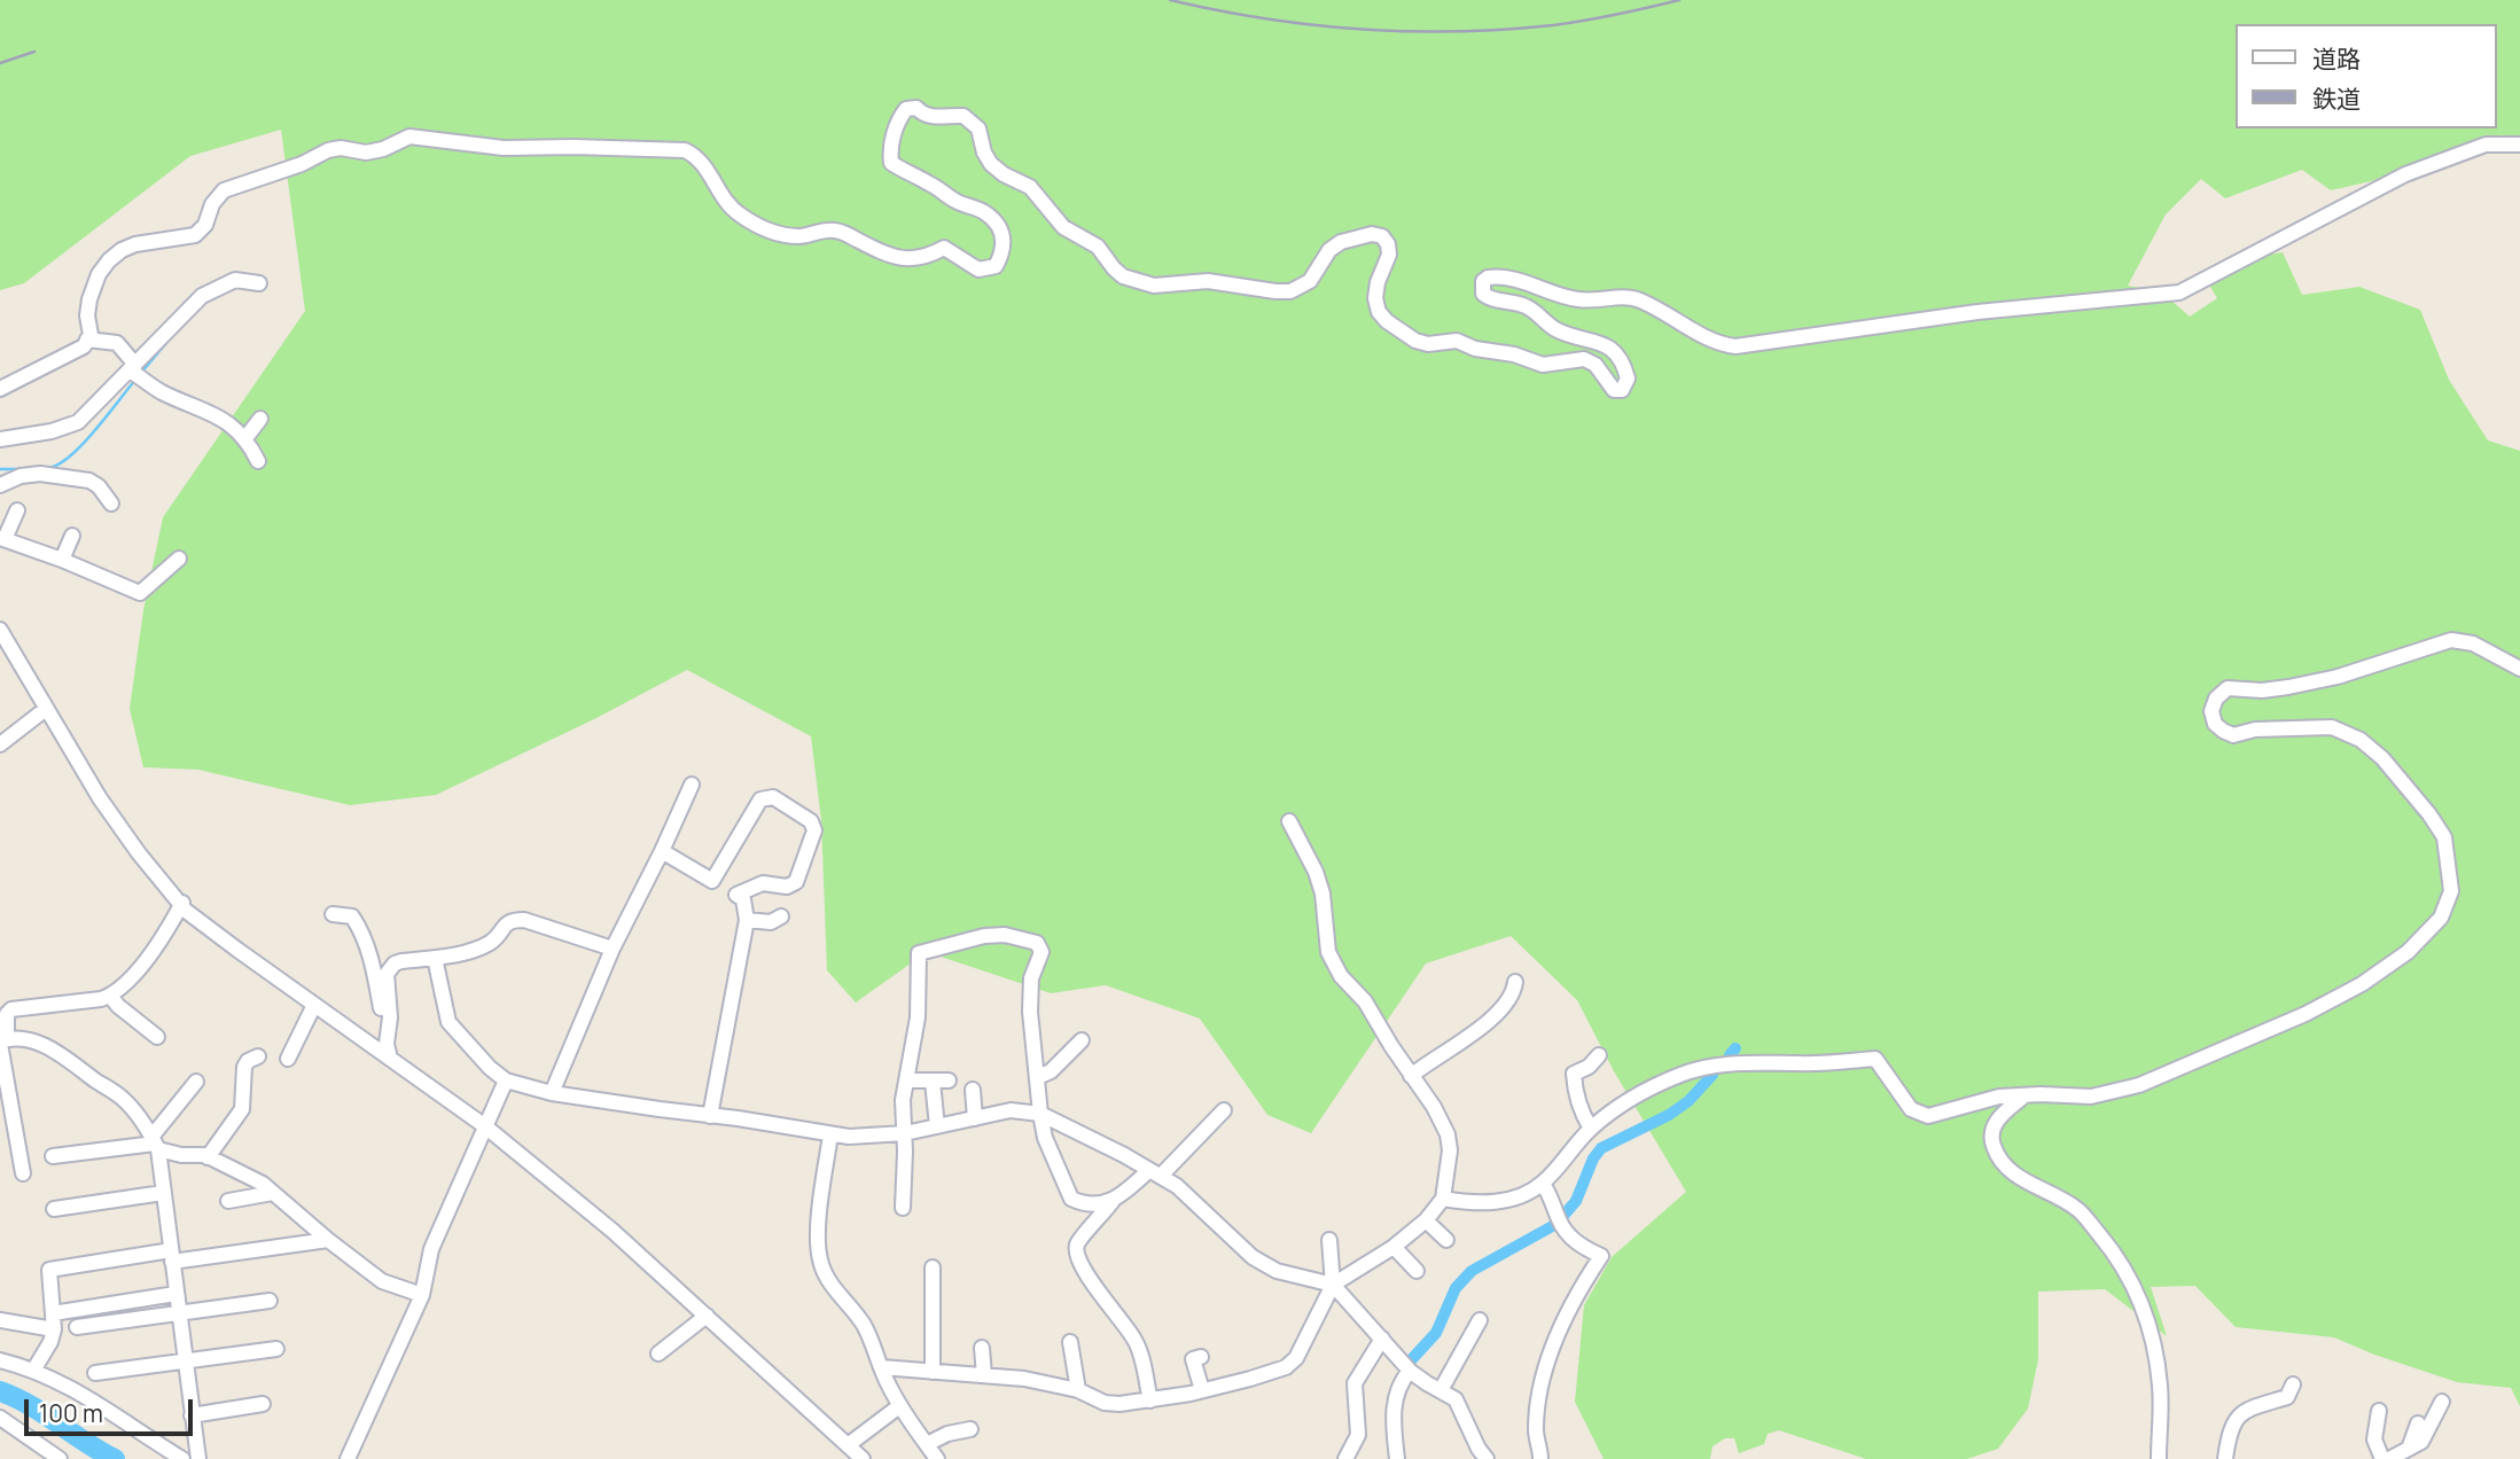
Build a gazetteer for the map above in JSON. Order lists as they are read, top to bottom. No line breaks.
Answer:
{"legend":["道路","鉄道"],"scale_bar":"100 m"}
